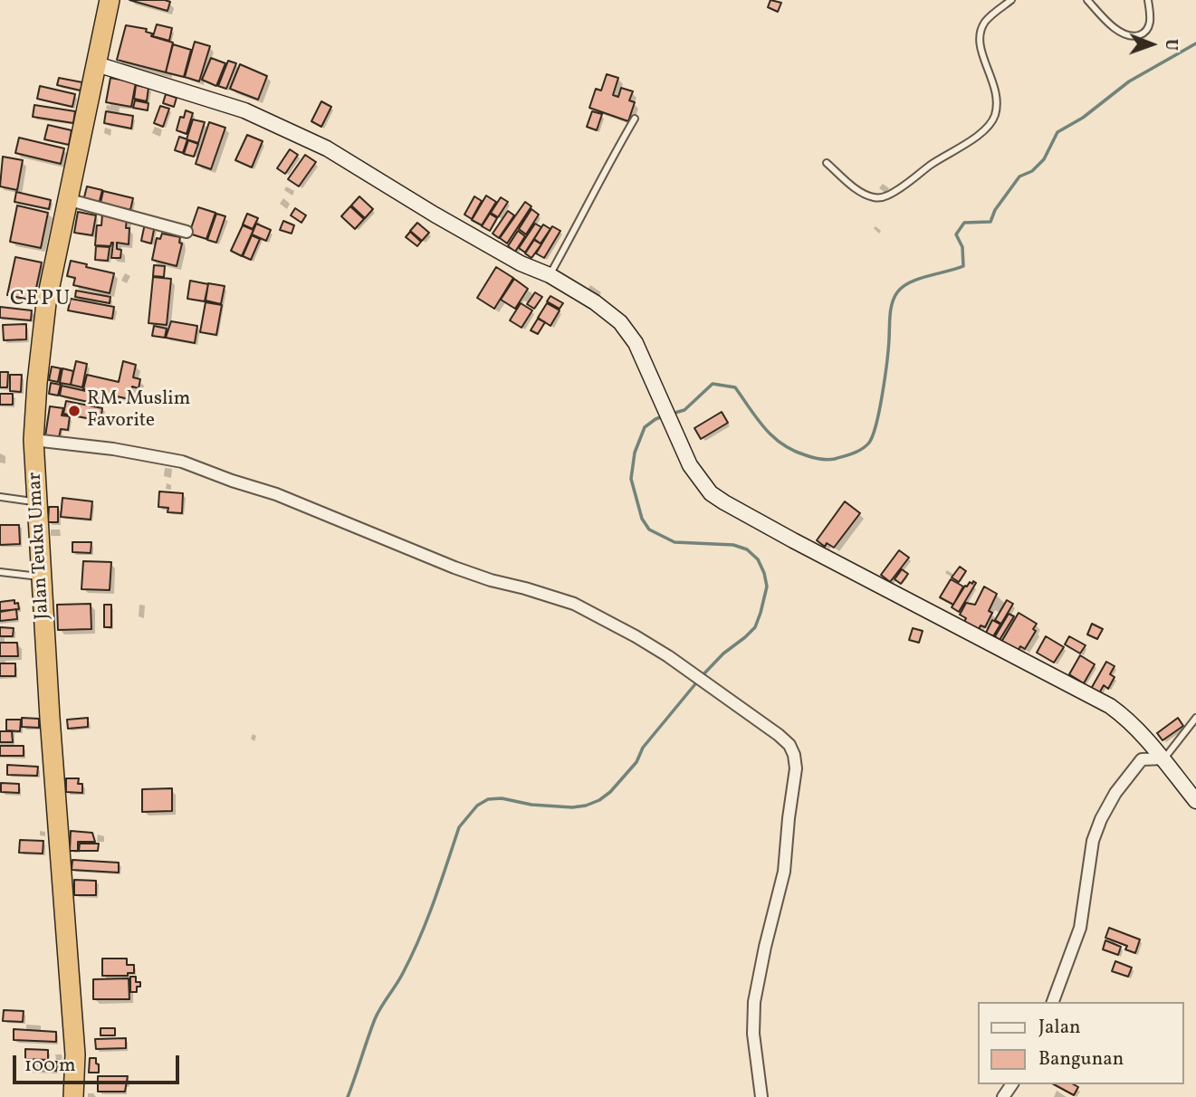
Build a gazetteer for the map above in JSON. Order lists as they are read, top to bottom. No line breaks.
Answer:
{"streets":{"highway":["Jalan Teuku Umar"]},"districts":["CEPU"],"places":["RM. Muslim Favorite"],"legend":["Jalan","Bangunan"],"scale_bar":"100 m","north":"right"}
